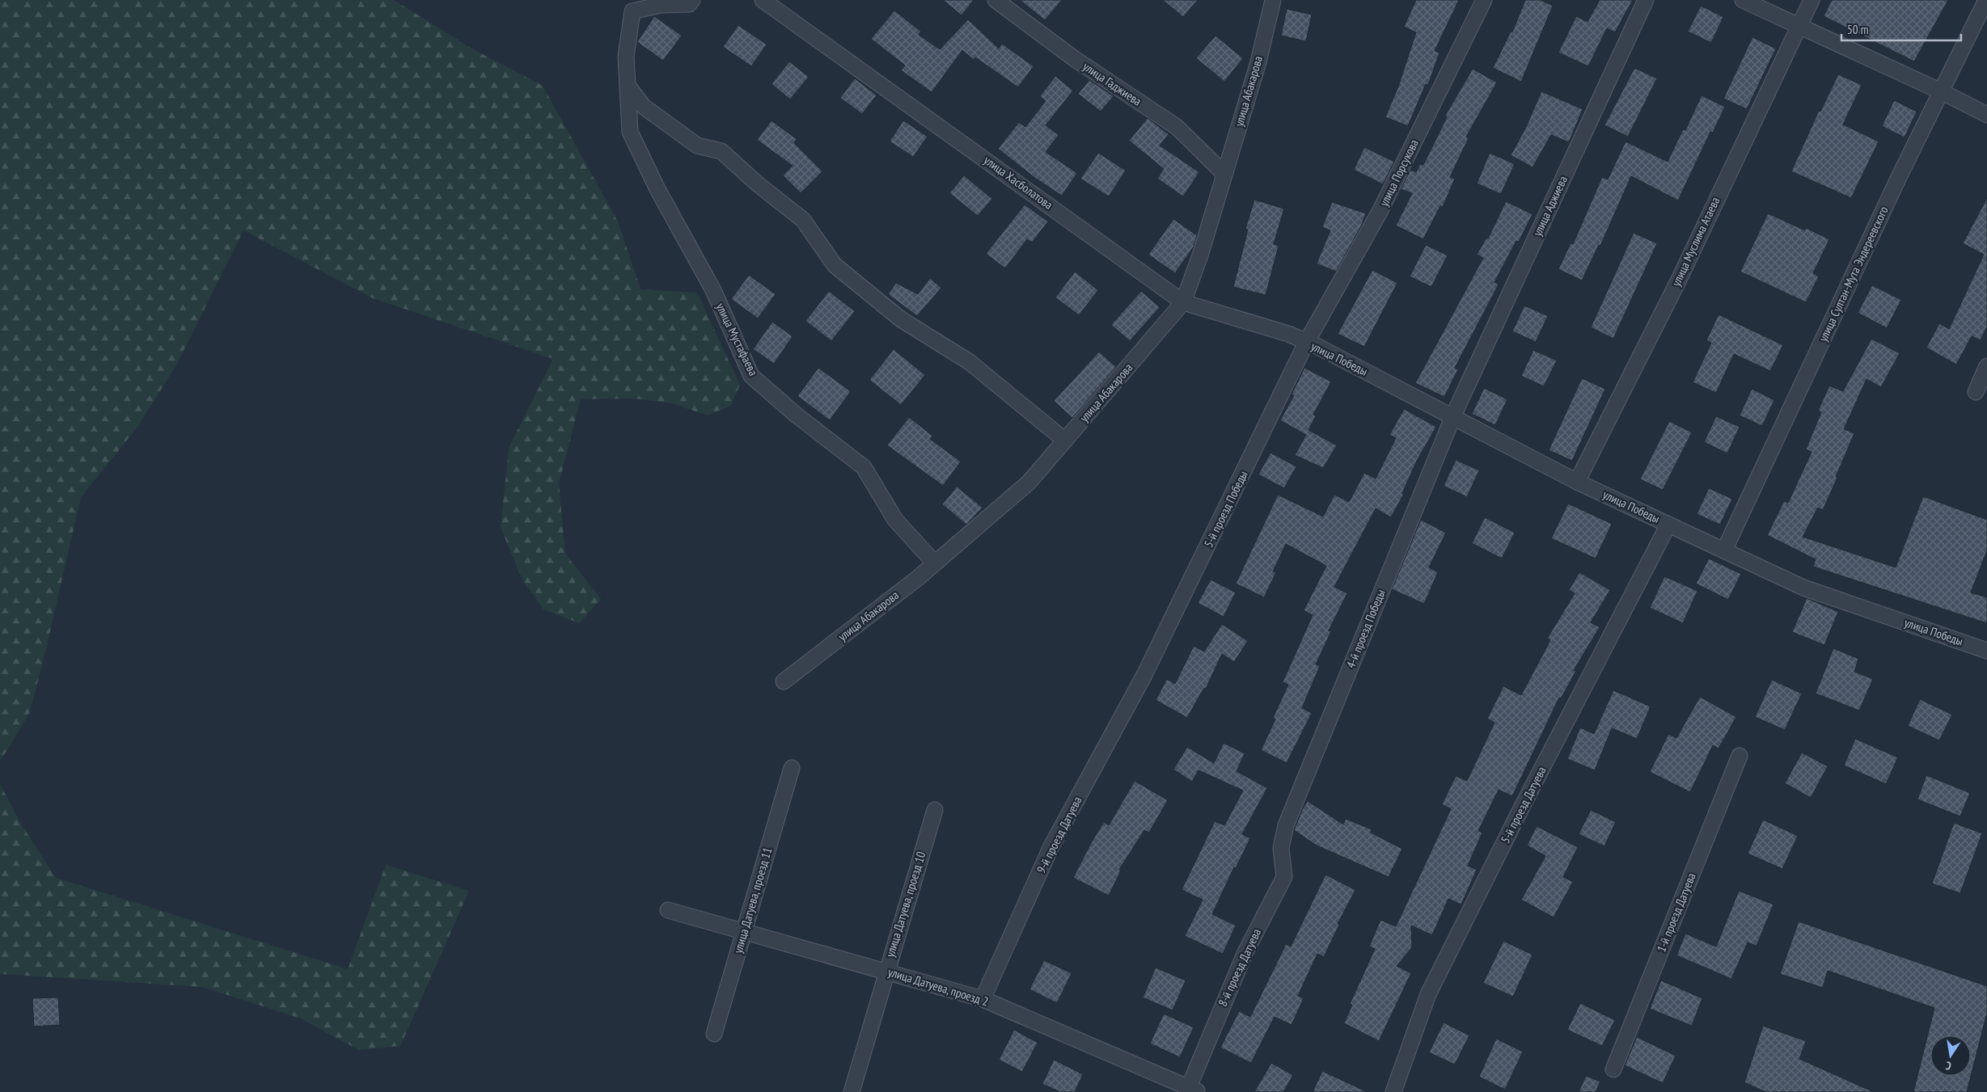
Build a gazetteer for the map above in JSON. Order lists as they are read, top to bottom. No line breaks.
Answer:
{"streets":{"street":["улица Гаджиева","улица Абакарова","улица Порсукова","улица Хасболатова","улица Аджиева","улица Муслима Атаева","улица Султан-Мута Эндереевского","улица Мустафаева","улица Победы","5-й проезд Победы","4-й проезд Победы","5-й проезд Датуева","9-й проезд Датуева","улица Датуева, проезд 11","улица Датуева, проезд 10","1-й проезд Датуева","8-й проезд Датуева","улица Датуева, проезд 2"]},"crossings":[["улица Гаджиева","улица Абакарова"],["улица Абакарова","улица Хасболатова"],["улица Абакарова","улица Мустафаева"],["улица Порсукова","улица Победы"],["улица Порсукова","5-й проезд Победы"],["улица Хасболатова","улица Победы"],["улица Аджиева","улица Победы"],["улица Аджиева","4-й проезд Победы"],["улица Муслима Атаева","улица Победы"],["улица Султан-Мута Эндереевского","улица Победы"],["улица Победы","5-й проезд Победы"],["улица Победы","4-й проезд Победы"],["улица Победы","5-й проезд Датуева"],["5-й проезд Победы","9-й проезд Датуева"],["4-й проезд Победы","8-й проезд Датуева"],["9-й проезд Датуева","улица Датуева, проезд 2"],["улица Датуева, проезд 11","улица Датуева, проезд 2"],["улица Датуева, проезд 10","улица Датуева, проезд 2"],["8-й проезд Датуева","улица Датуева, проезд 2"]],"scale_bar":"50 m","north":"bottom"}
